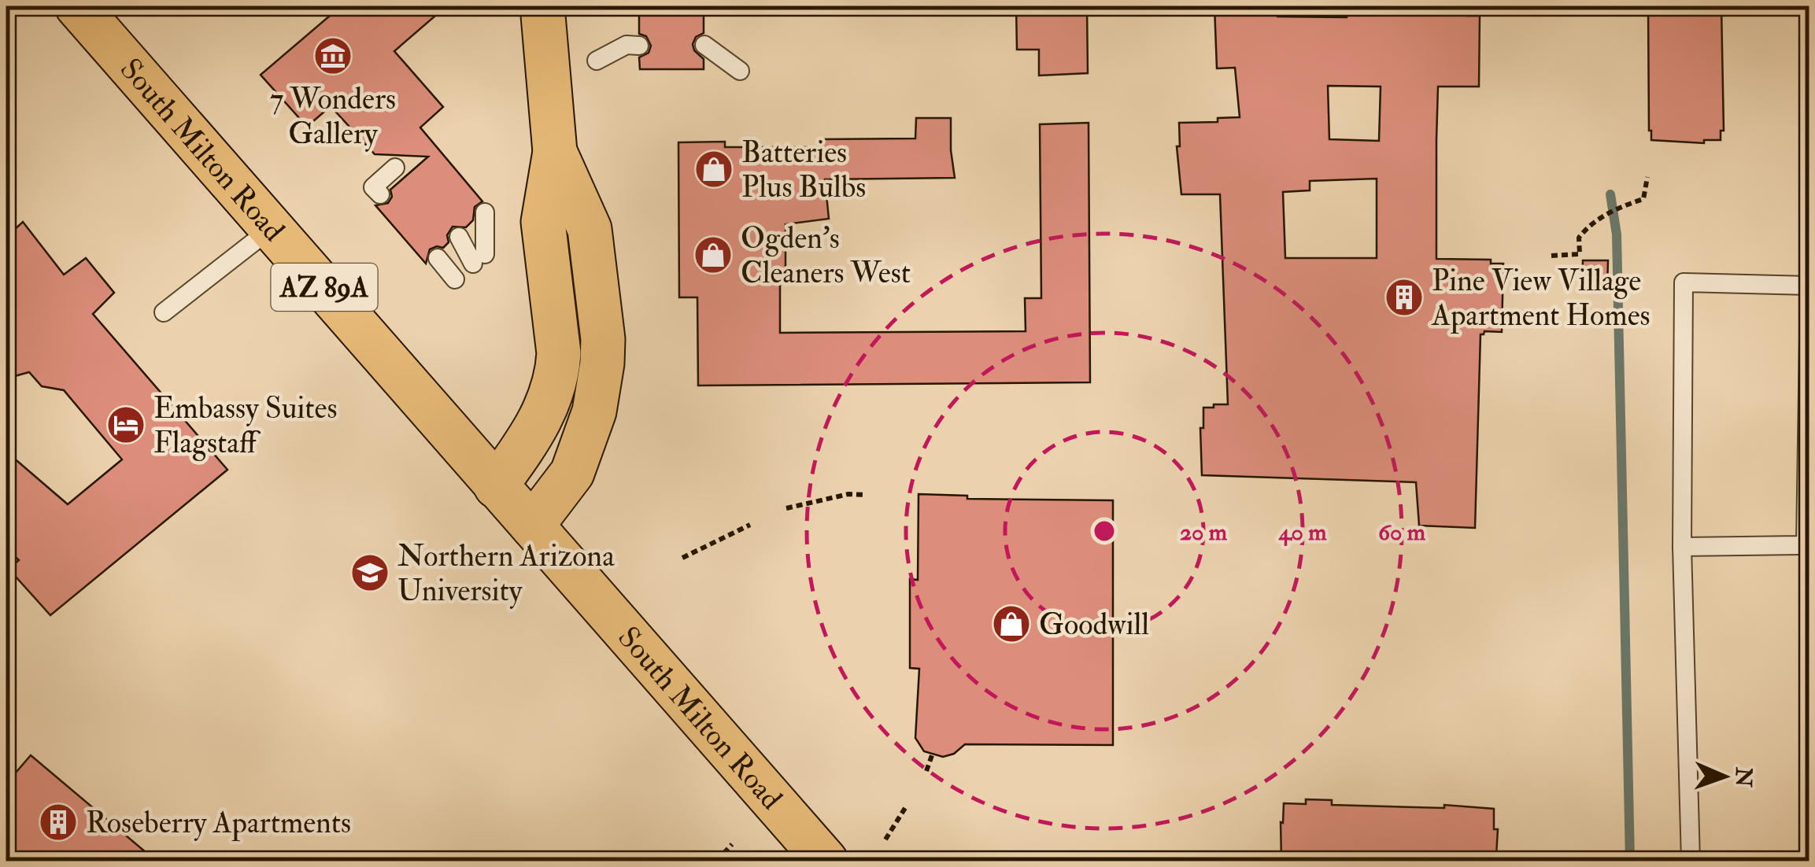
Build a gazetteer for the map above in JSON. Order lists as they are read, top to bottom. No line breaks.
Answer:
{"streets":{"main road":["South Milton Road","AZ 89A"]},"places":{"museum":["7 Wonders Gallery"],"shop":["Batteries Plus Bulbs","Ogden's Cleaners West","Goodwill"],"building":["Pine View Village Apartment Homes","Roseberry Apartments"],"hotel":["Embassy Suites Flagstaff"],"school or university":["Northern Arizona University"]},"north":"right","rings":["20 m","40 m","60 m"]}
